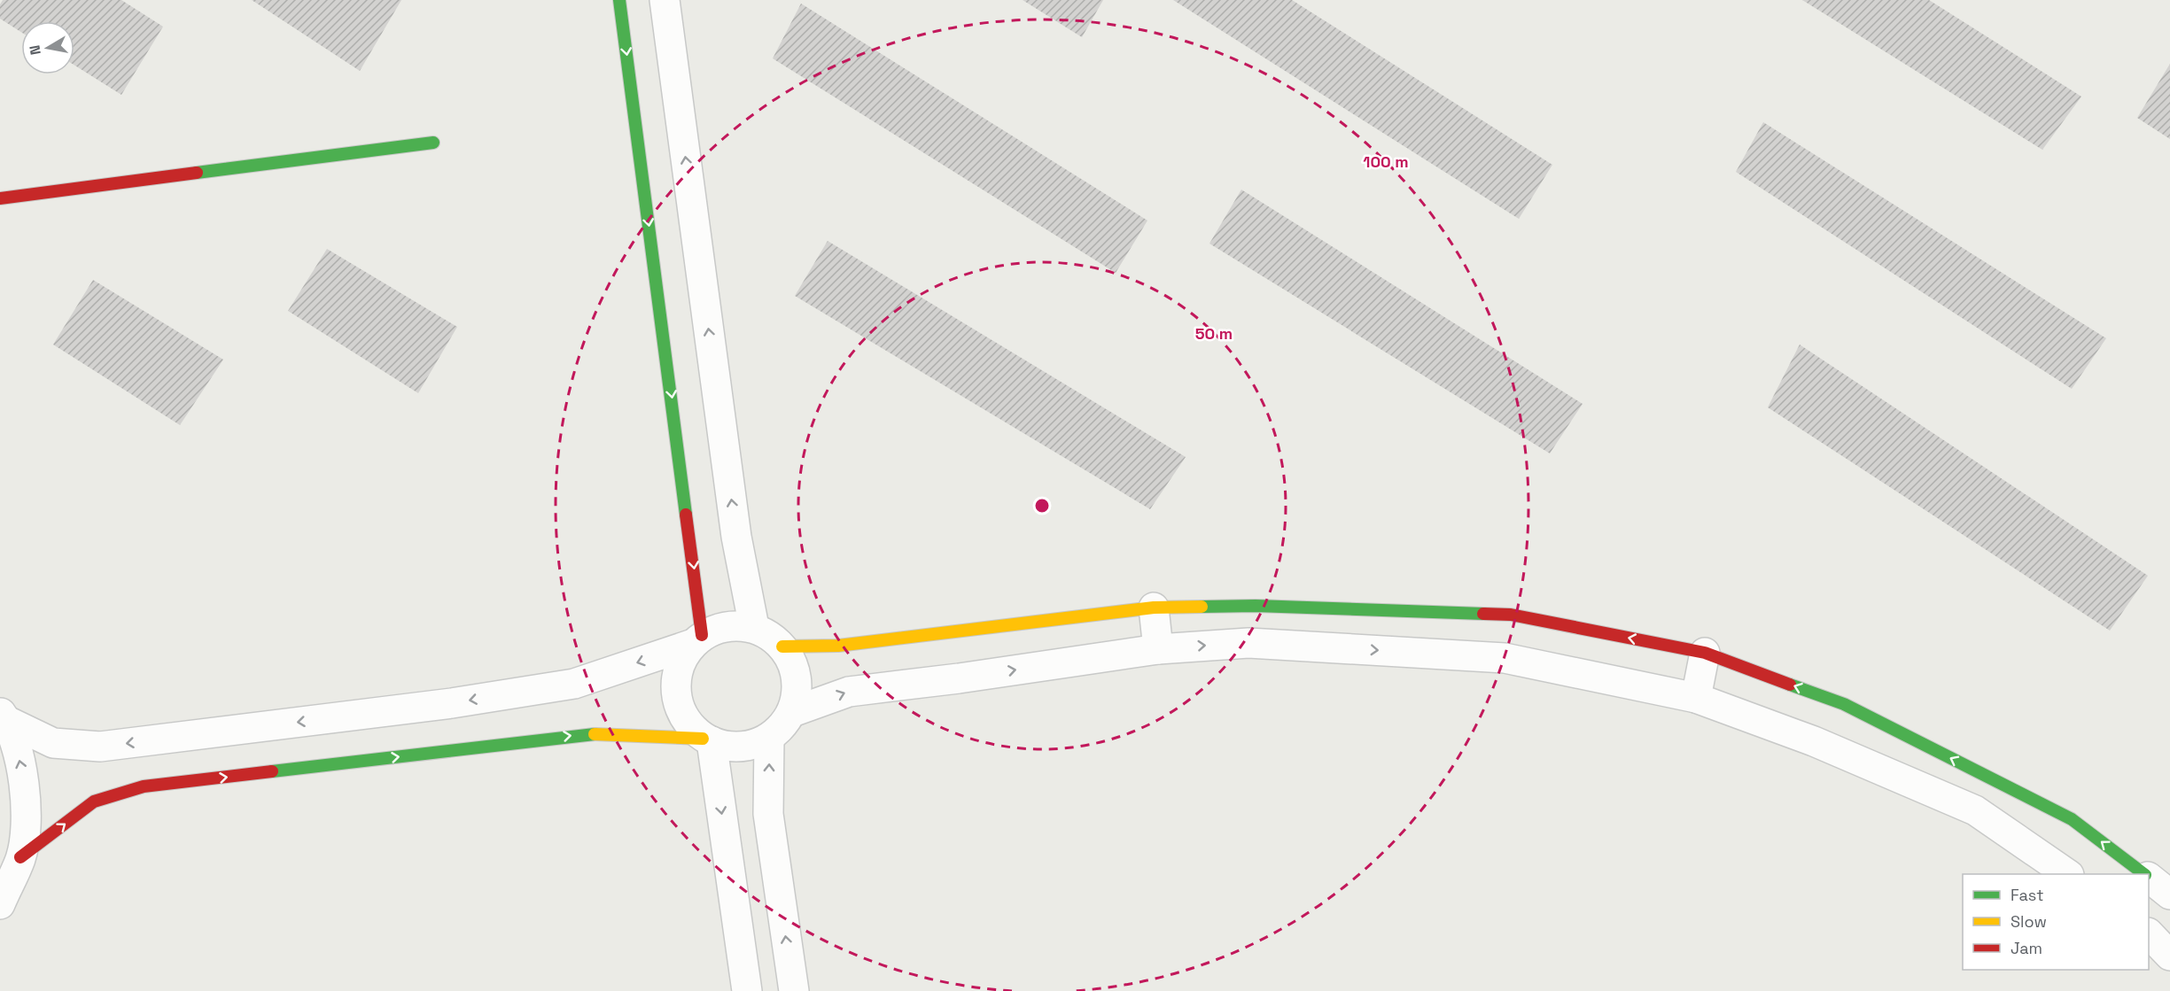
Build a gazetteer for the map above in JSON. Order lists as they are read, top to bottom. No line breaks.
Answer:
{"legend":["Fast","Slow","Jam"],"north":"left","rings":["100 m","50 m"]}
